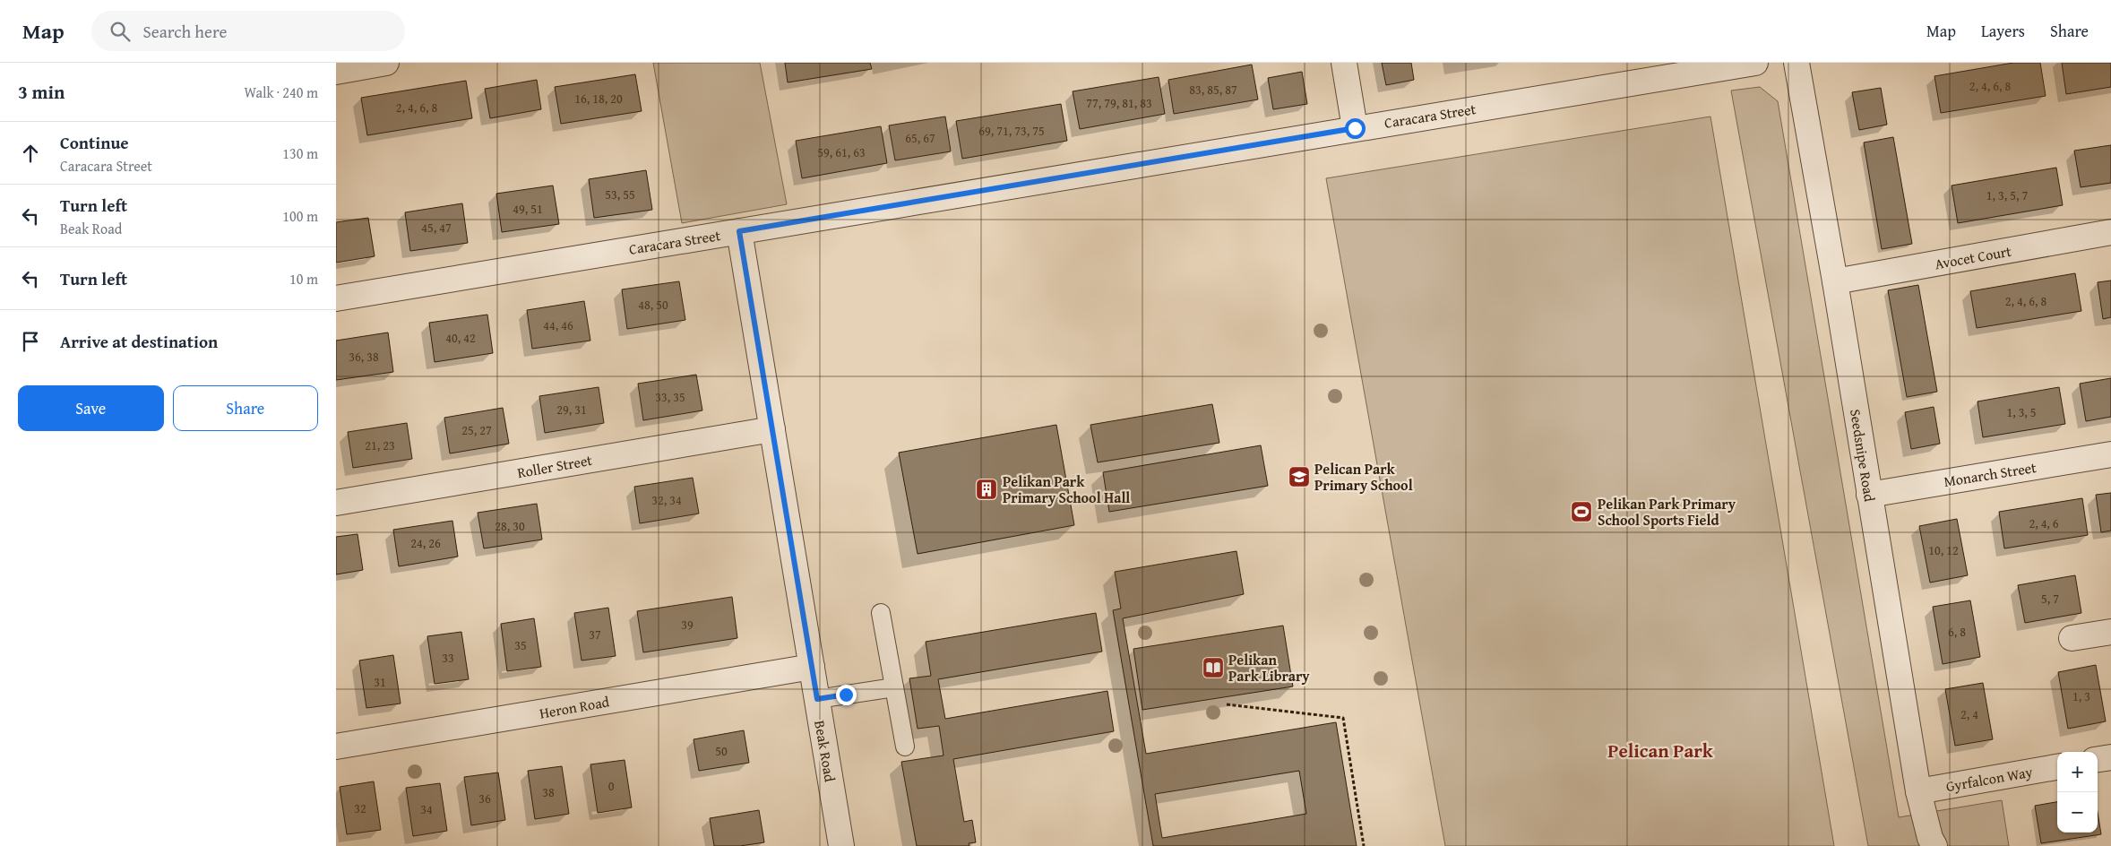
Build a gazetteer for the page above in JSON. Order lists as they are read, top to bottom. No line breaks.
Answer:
{"streets":{"street":["Caracara Street","Avocet Court","Seedsnipe Road","Roller Street","Monarch Street","Heron Road","Beak Road","Gyrfalcon Way"]},"crossings":[["Caracara Street","Beak Road"],["Avocet Court","Seedsnipe Road"],["Seedsnipe Road","Monarch Street"],["Seedsnipe Road","Gyrfalcon Way"],["Roller Street","Beak Road"],["Heron Road","Beak Road"]],"districts":["Pelican Park"],"places":{"school or university":["Pelican Park Primary School"],"building":["Pelikan Park Primary School Hall"],"sports":["Pelikan Park Primary School Sports Field"],"library":["Pelikan Park Library"]},"house_numbers":["2, 4, 6, 8","83, 85, 87","16, 18, 20","77, 79, 81, 83","2, 4, 6, 8","69, 71, 73, 75","65, 67","59, 61, 63","53, 55","1, 3, 5, 7","49, 51","45, 47","2, 4, 6, 8","48, 50","44, 46","40, 42","36, 38","33, 35","29, 31","1, 3, 5","25, 27","21, 23","32, 34","2, 4, 6","28, 30","24, 26","10, 12","5, 7","39","6, 8","37","35","33","31","1, 3","2, 4","50","0","38","36","32","34"],"page":{"header":"Map","search":"Search here","nav":["Map","Layers","Share"],"heading":["3 min","Walk · 240 m"],"list":[["Continue","Caracara Street","130 m"],["Turn left","Beak Road","100 m"],["Turn left","10 m"],"Arrive at destination"],"buttons":["Save","Share"],"map_buttons":["+","−"]}}
